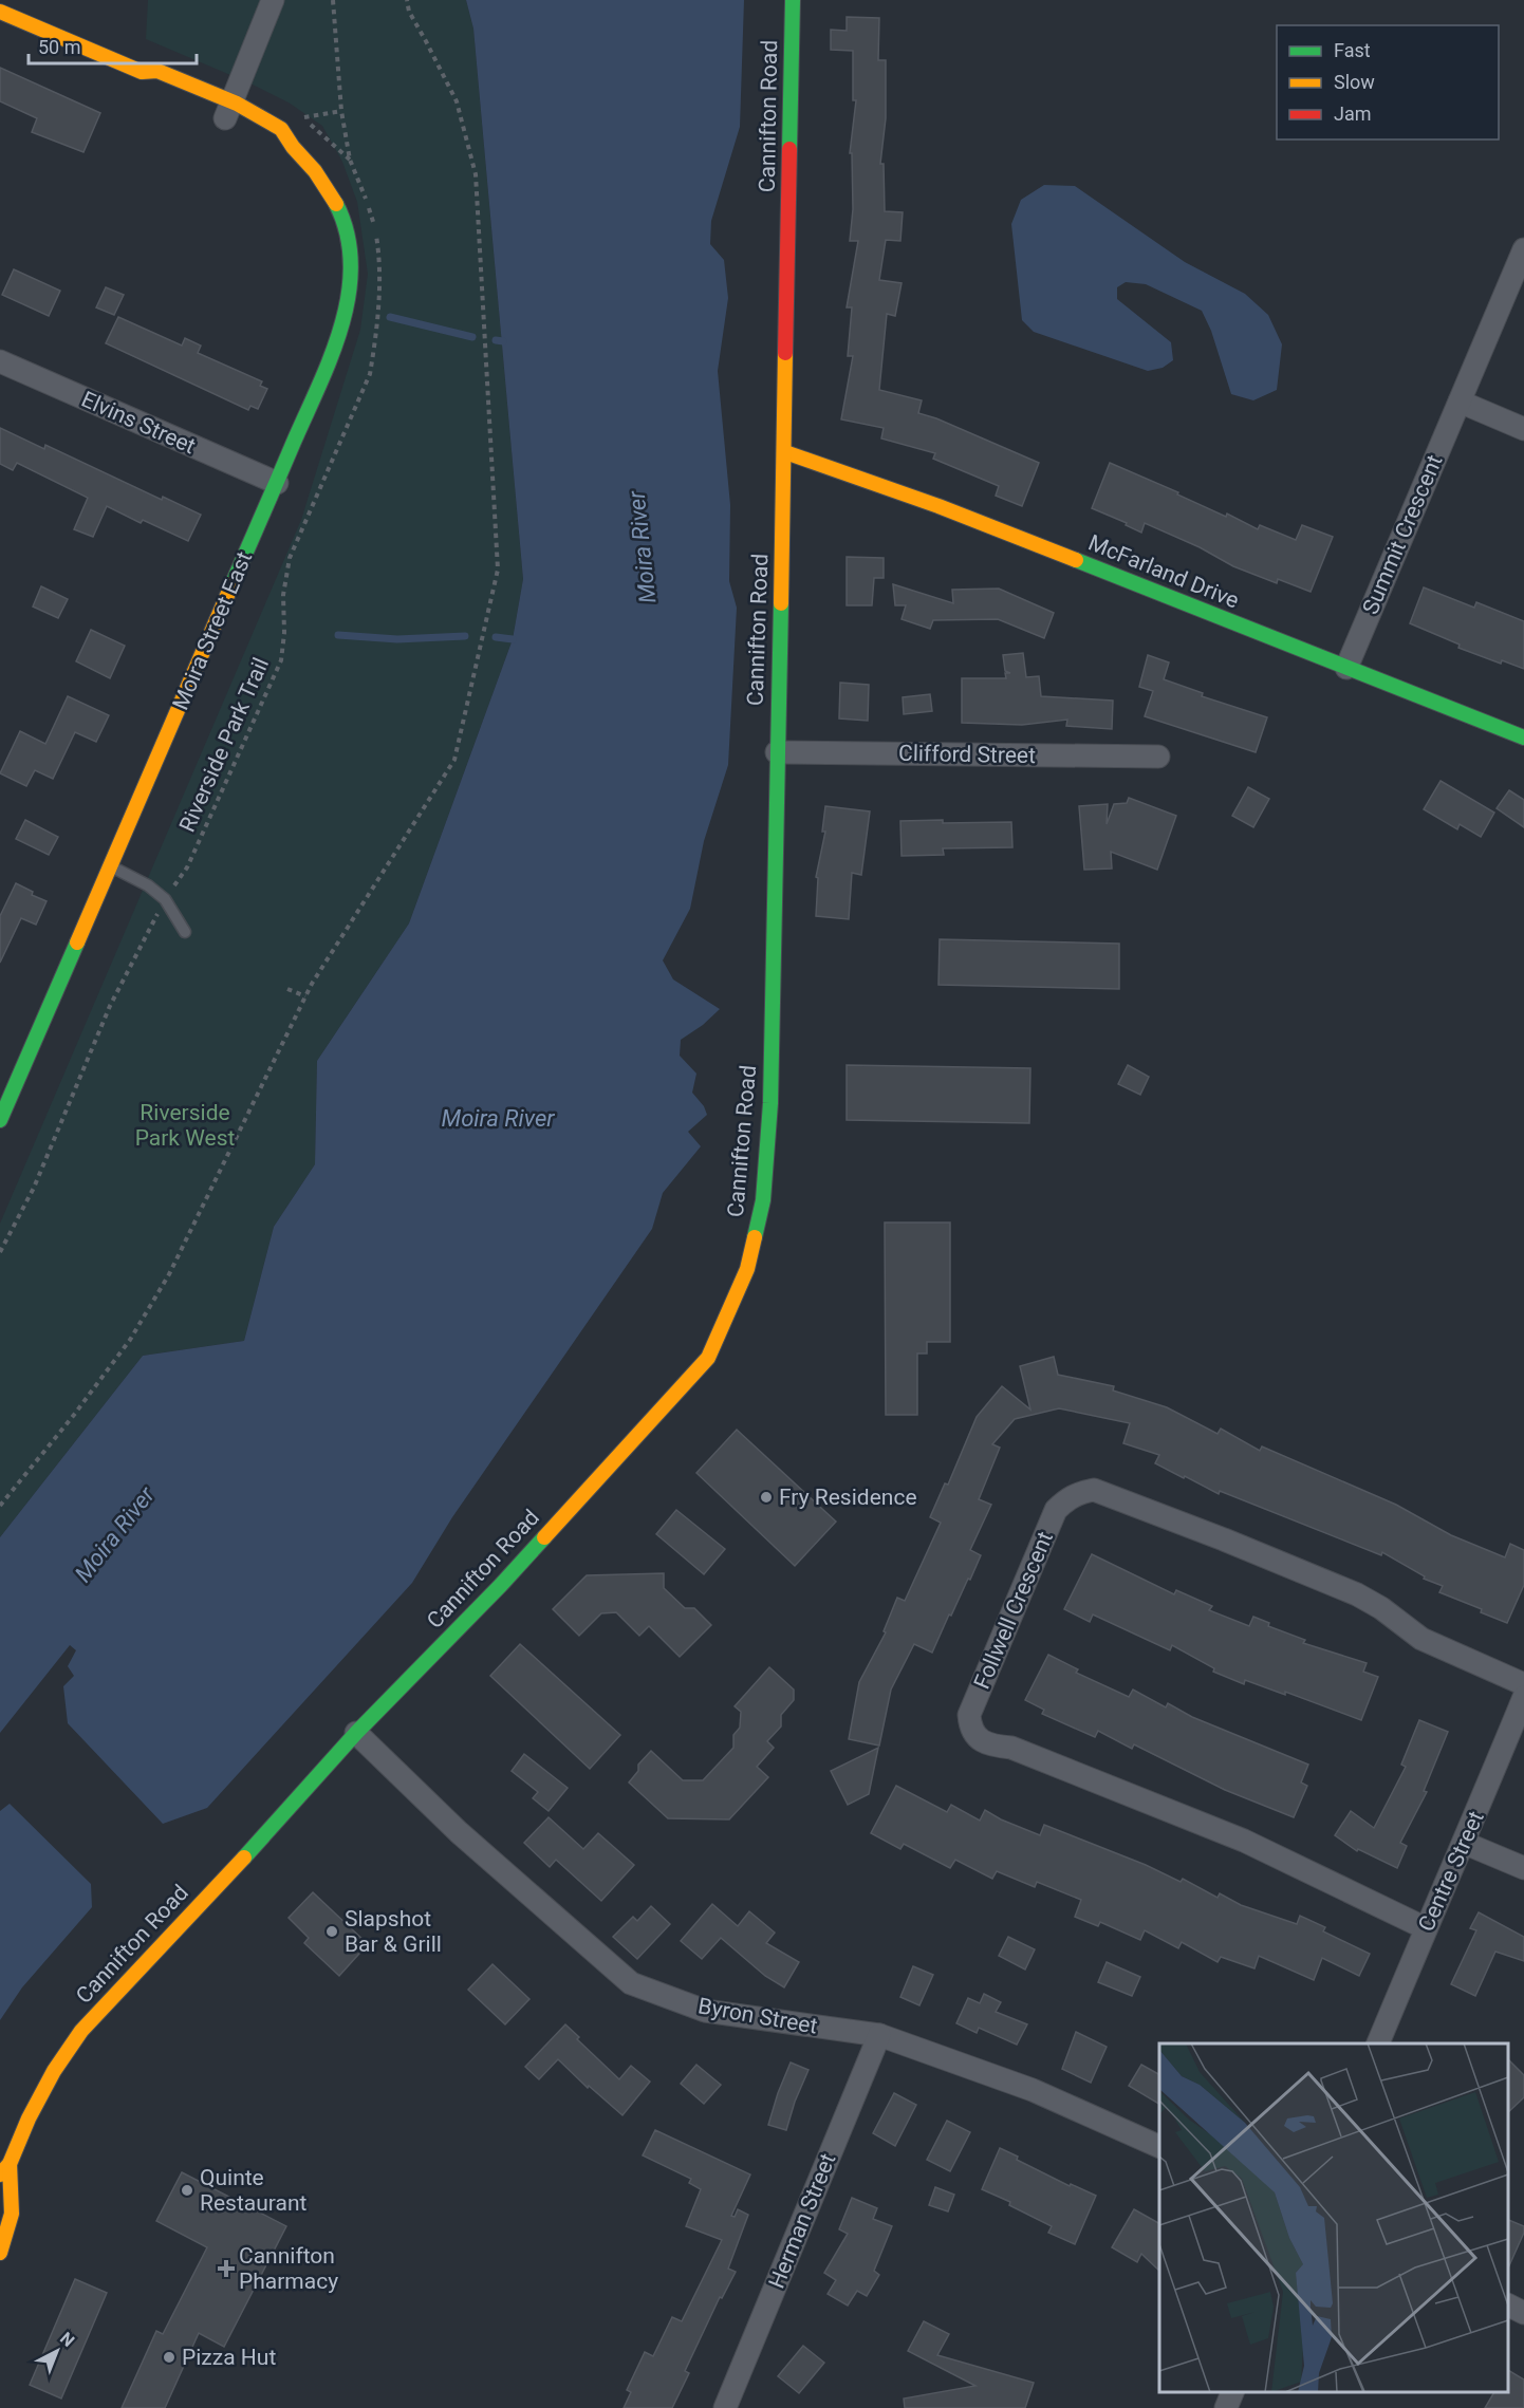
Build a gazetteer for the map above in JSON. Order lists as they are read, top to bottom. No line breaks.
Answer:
{"streets":{"main road":["Cannifton Road","McFarland Drive","Moira Street East"],"street":["Elvins Street","Summit Crescent","Clifford Street","Follwell Crescent","Centre Street","Byron Street","Herman Street"],"path":["Riverside Park Trail"]},"crossings":[["Cannifton Road","McFarland Drive"],["Cannifton Road","Clifford Street"],["Cannifton Road","Byron Street"],["Elvins Street","Moira Street East"],["Summit Crescent","McFarland Drive"],["Follwell Crescent","Centre Street"],["Byron Street","Herman Street"]],"water":["Moira River"],"parks":["Riverside Park West"],"places":{"other":["Fry Residence","Slapshot Bar & Grill","Quinte Restaurant","Pizza Hut"],"health":["Cannifton Pharmacy"]},"legend":["Fast","Slow","Jam"],"scale_bar":"50 m","north":"top right"}
